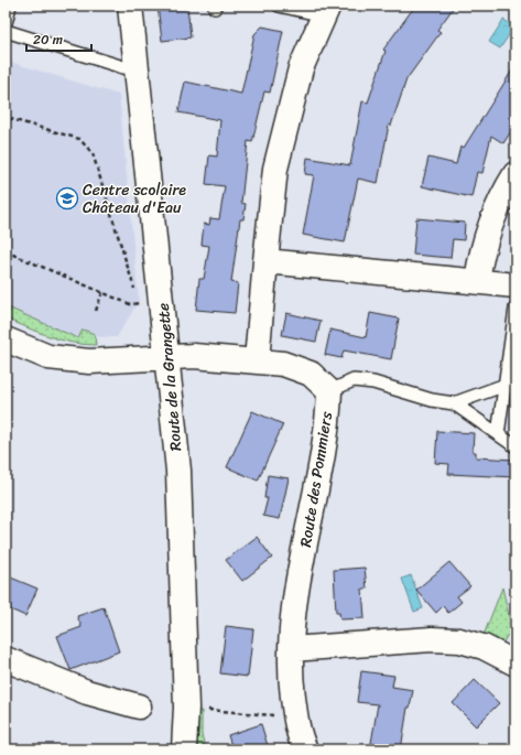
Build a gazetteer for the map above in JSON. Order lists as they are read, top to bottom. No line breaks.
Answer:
{"streets":{"street":["Route de la Grangette","Route des Pommiers"]},"crossings":[["Route de la Grangette","Route des Pommiers"]],"places":{"school or university":["Centre scolaire Château d'Eau"]},"scale_bar":"20 m"}
